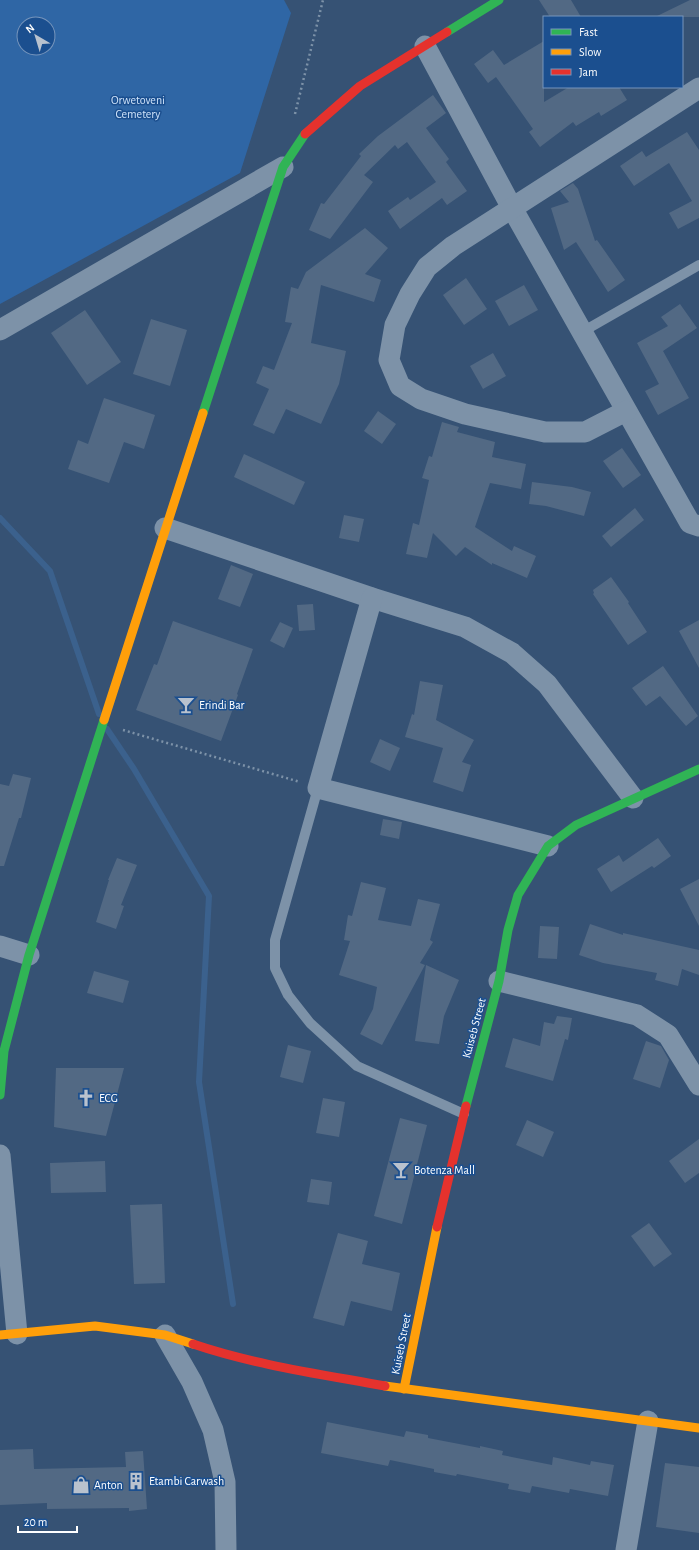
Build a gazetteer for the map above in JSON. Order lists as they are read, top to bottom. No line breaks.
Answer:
{"streets":{"street":["Kuiseb Street"]},"parks":["Orwetoveni Cemetery"],"places":{"bar":["Erindi Bar","Botenza Mall"],"church":["ECG"],"building":["Etambi Carwash"],"shop":["Anton"]},"legend":["Fast","Slow","Jam"],"scale_bar":"20 m","north":"top left"}
